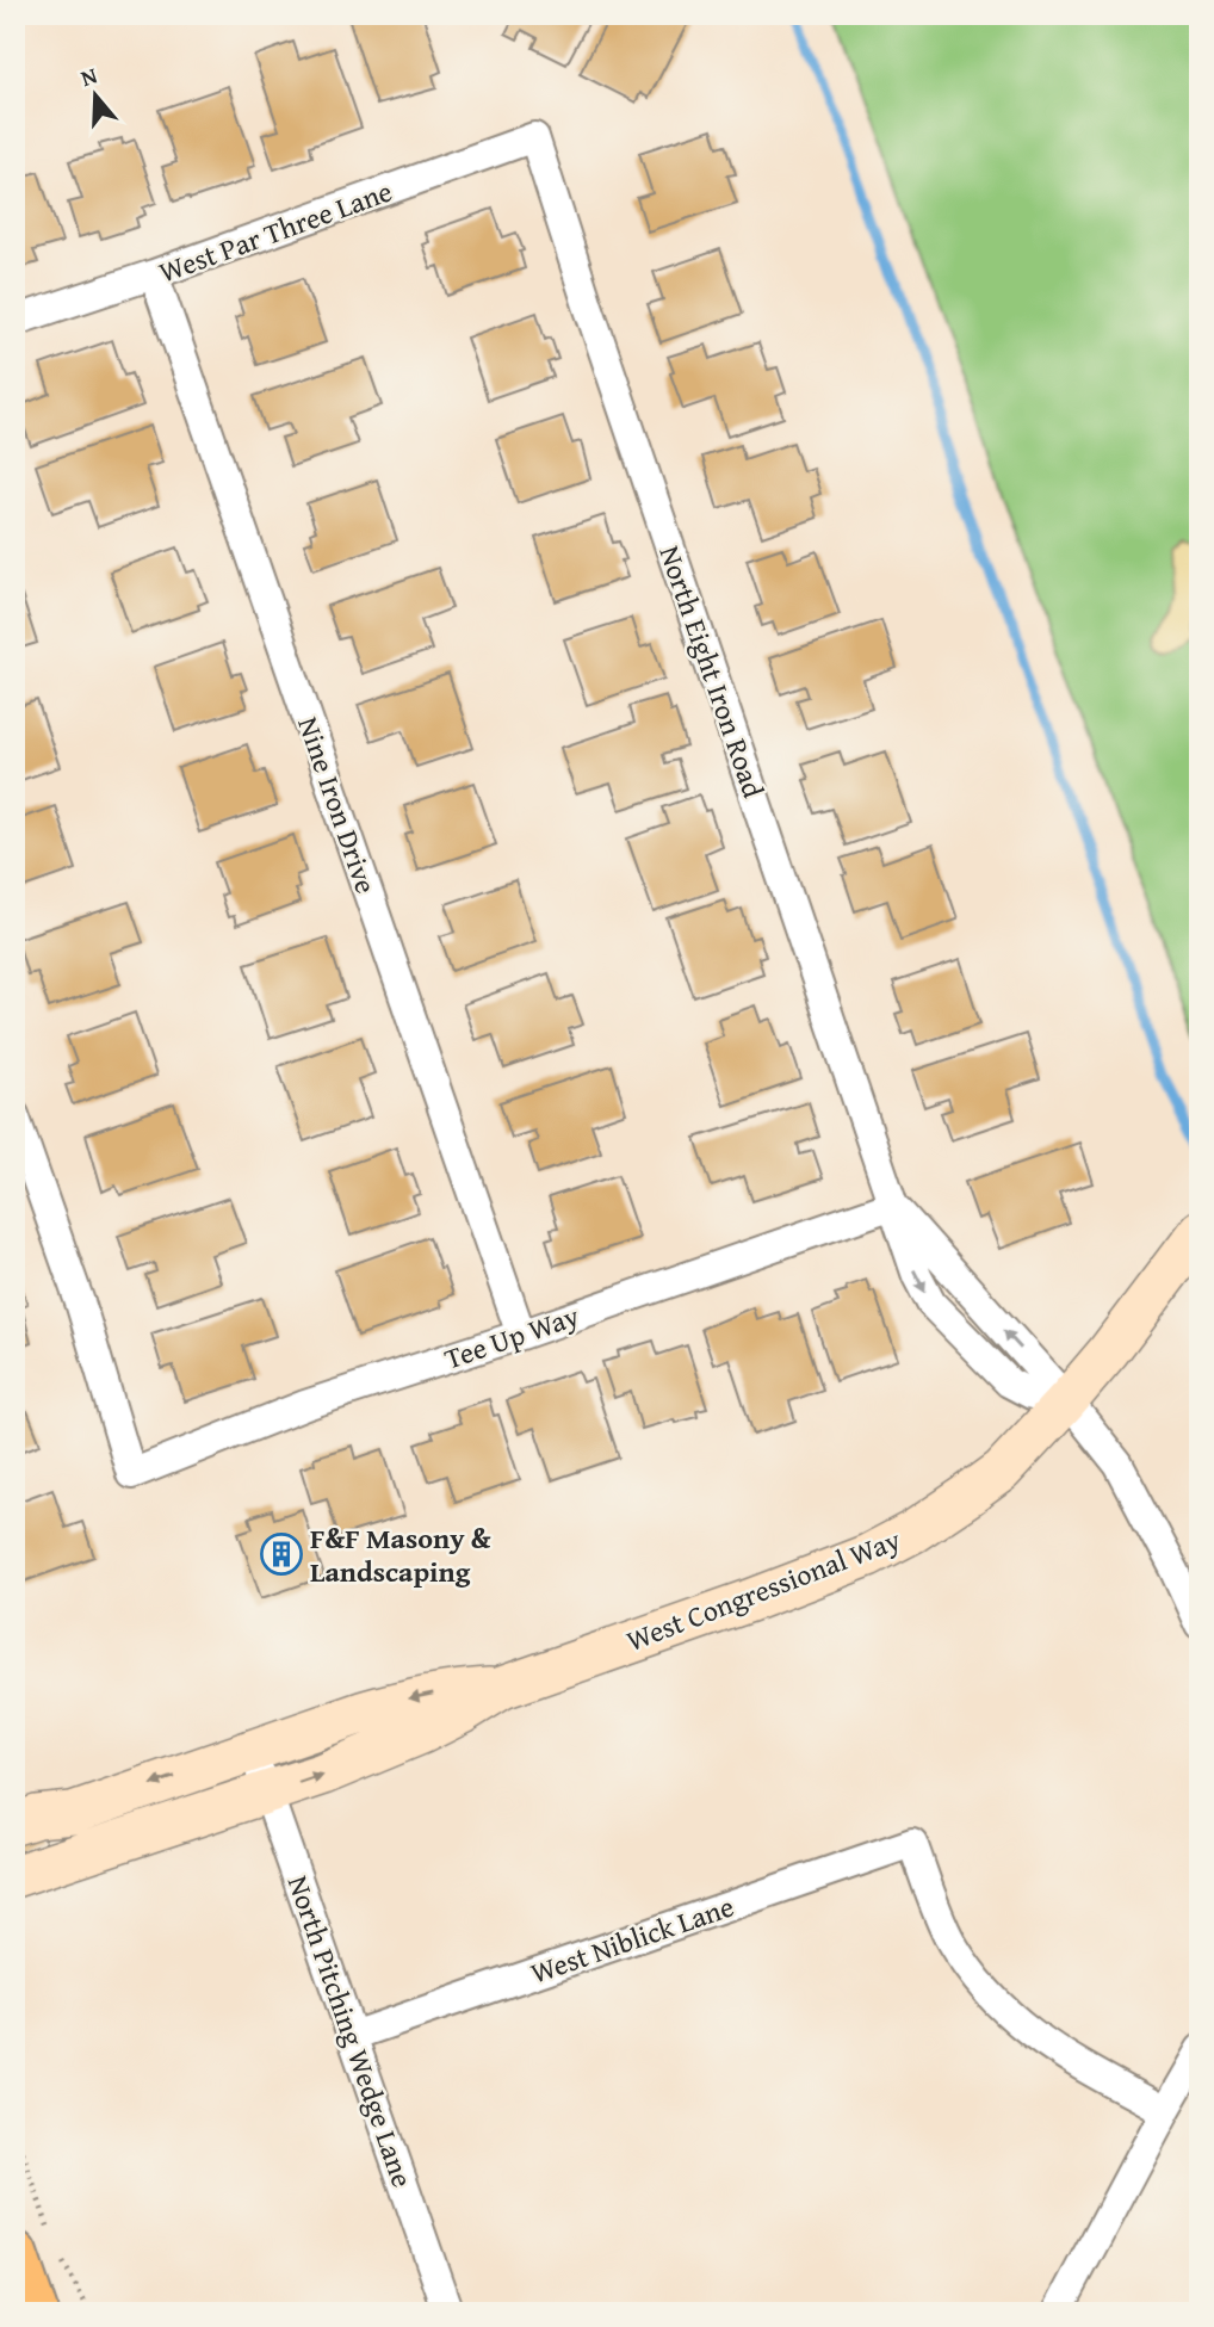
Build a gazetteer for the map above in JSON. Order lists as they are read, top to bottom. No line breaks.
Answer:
{"streets":{"street":["West Par Three Lane","North Eight Iron Road","Nine Iron Drive","Tee Up Way","West Congressional Way","West Niblick Lane","North Pitching Wedge Lane"]},"crossings":[["West Par Three Lane","North Eight Iron Road"],["West Par Three Lane","Nine Iron Drive"],["North Eight Iron Road","Tee Up Way"],["North Eight Iron Road","West Congressional Way"],["Nine Iron Drive","Tee Up Way"],["West Congressional Way","North Pitching Wedge Lane"],["West Niblick Lane","North Pitching Wedge Lane"]],"places":{"building":["F&F Masony & Landscaping"]},"north":"top"}
